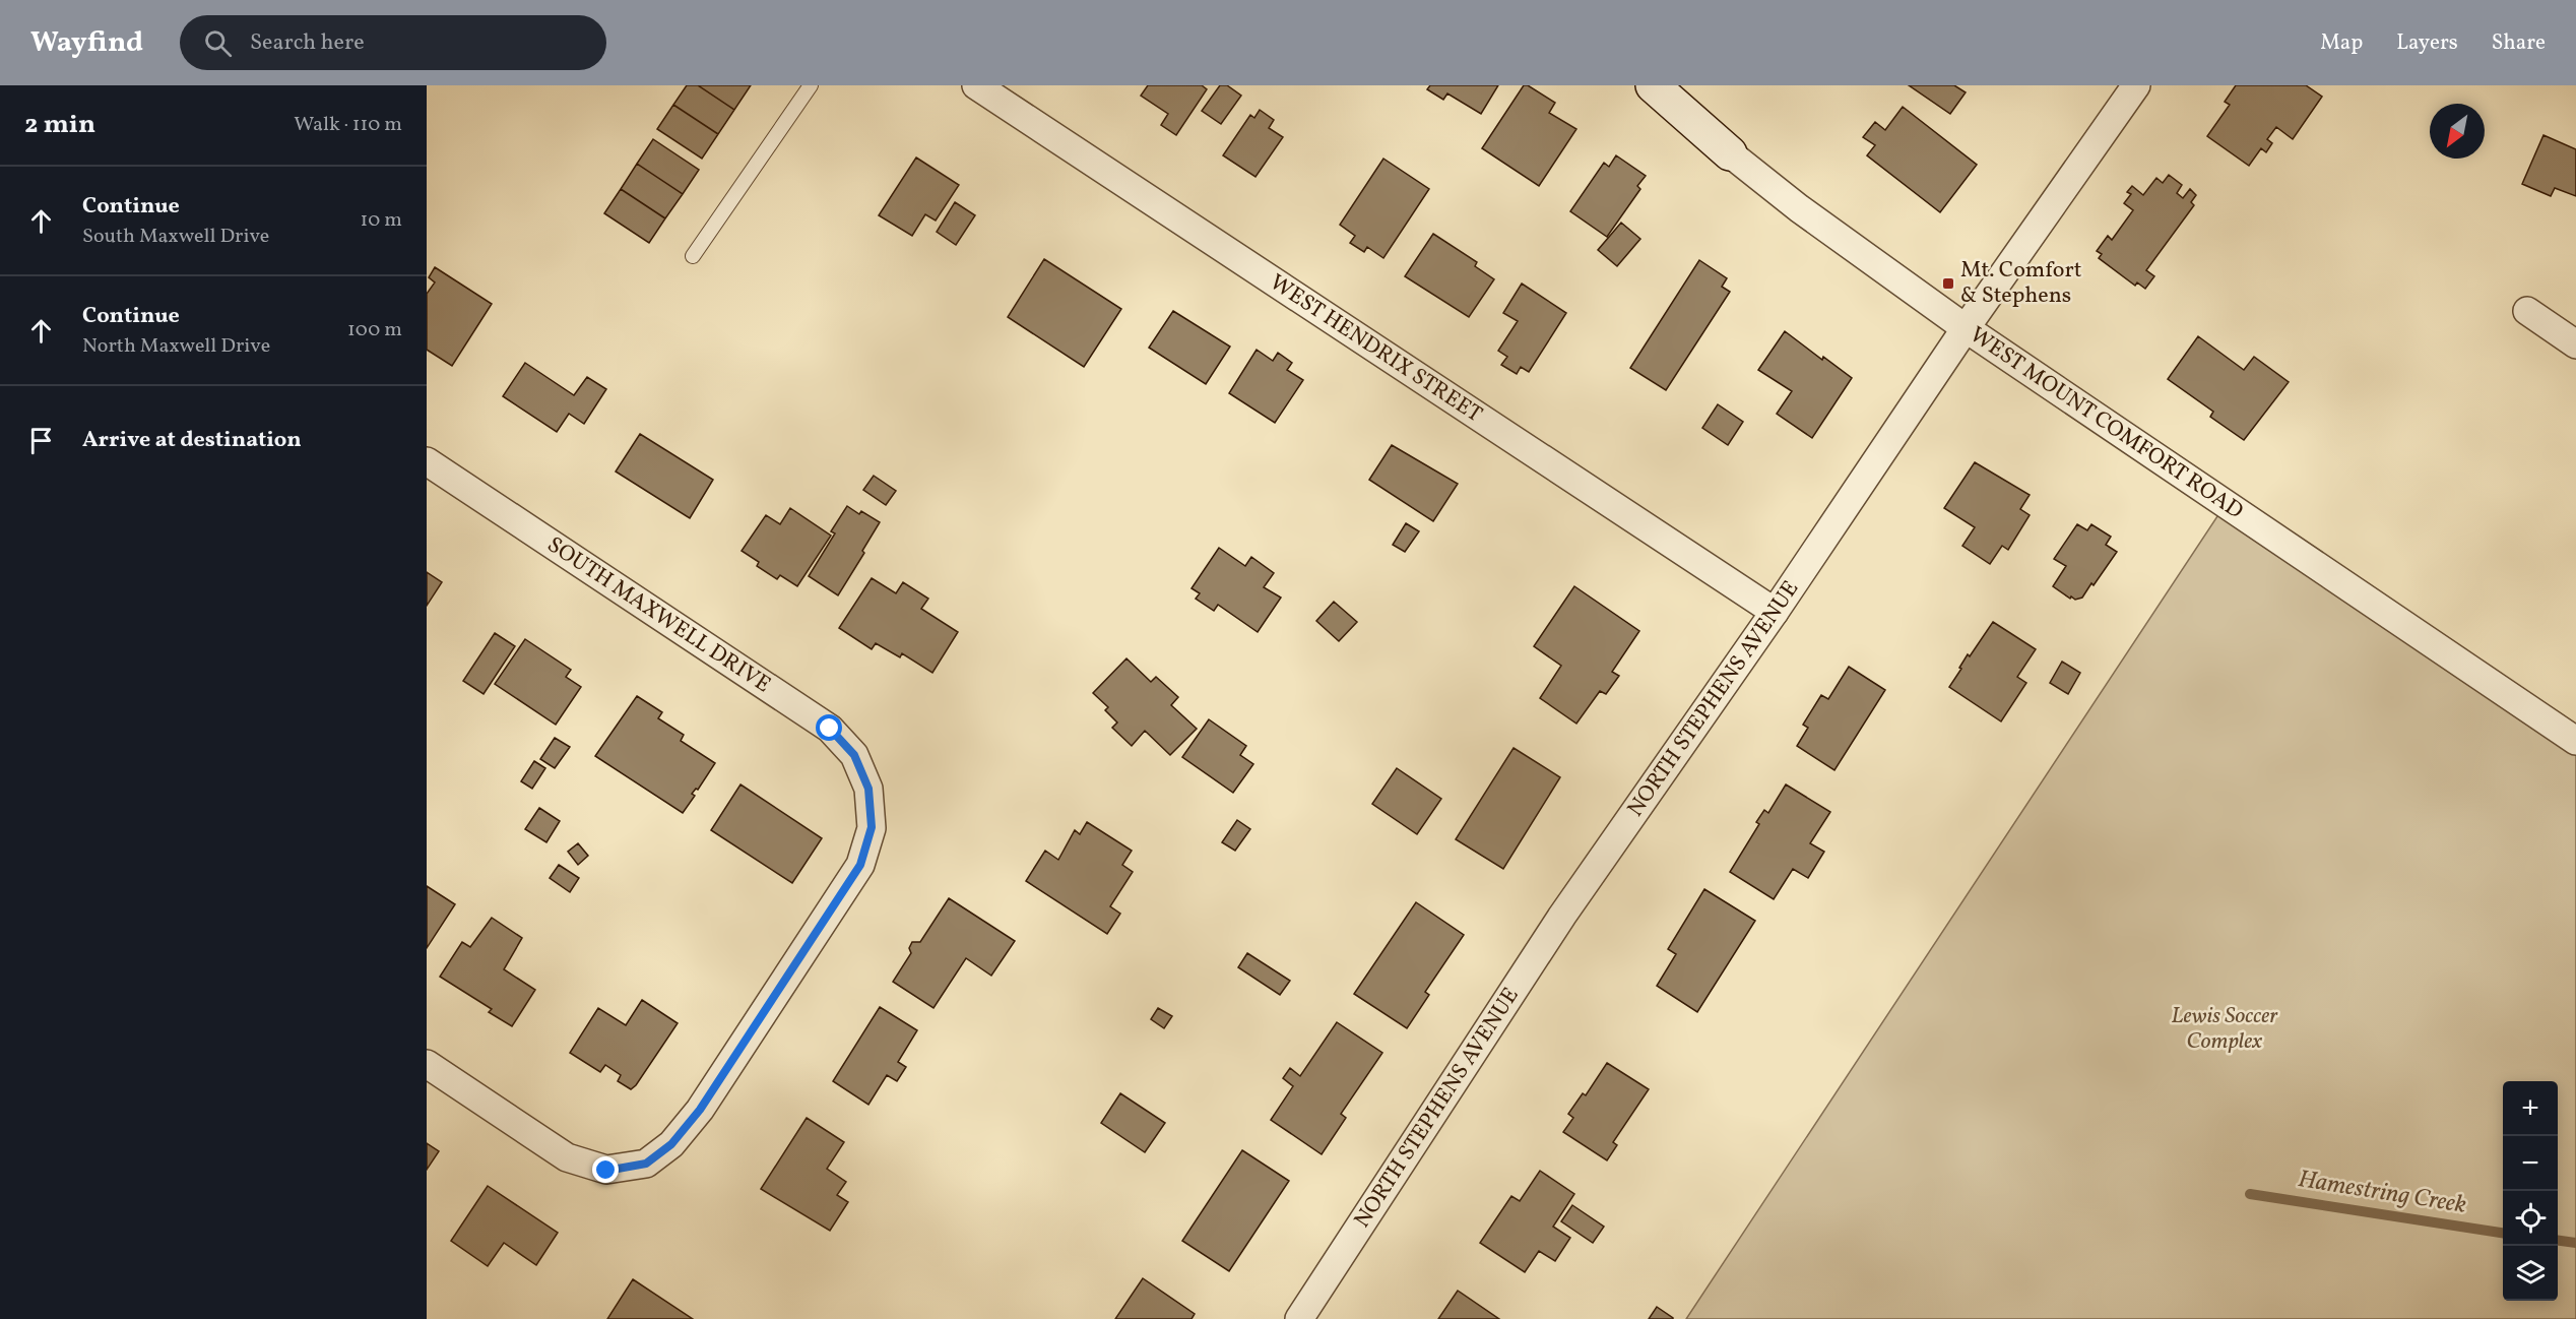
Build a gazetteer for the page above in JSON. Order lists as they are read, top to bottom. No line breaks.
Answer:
{"streets":{"street":["WEST HENDRIX STREET","WEST MOUNT COMFORT ROAD","SOUTH MAXWELL DRIVE","NORTH STEPHENS AVENUE"]},"crossings":[["WEST HENDRIX STREET","NORTH STEPHENS AVENUE"],["WEST MOUNT COMFORT ROAD","NORTH STEPHENS AVENUE"]],"water":["Hamestring Creek"],"parks":["Lewis Soccer Complex"],"places":{"transit":["Mt. Comfort & Stephens"]},"north":"bottom left","page":{"header":"Wayfind","search":"Search here","nav":["Map","Layers","Share"],"heading":["2 min","Walk · 110 m"],"list":[["Continue","South Maxwell Drive","10 m"],["Continue","North Maxwell Drive","100 m"],"Arrive at destination"],"map_buttons":["+","−"]}}
